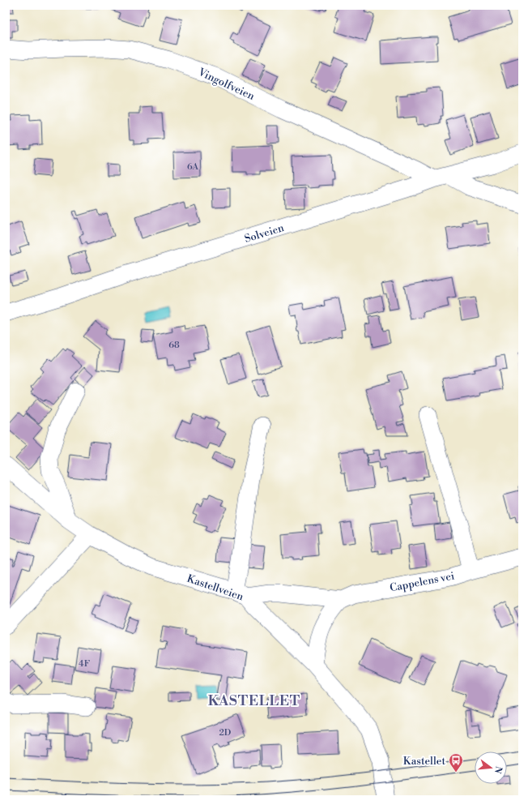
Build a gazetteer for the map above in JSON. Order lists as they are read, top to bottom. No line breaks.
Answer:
{"streets":{"street":["Vingolfveien","Solveien","Cappelens vei","Kastellveien"]},"crossings":[["Vingolfveien","Solveien"],["Cappelens vei","Kastellveien"]],"districts":["KASTELLET"],"places":{"bus stop":["Kastellet"]},"house_numbers":["6A","68","4F","2D"],"north":"right"}
